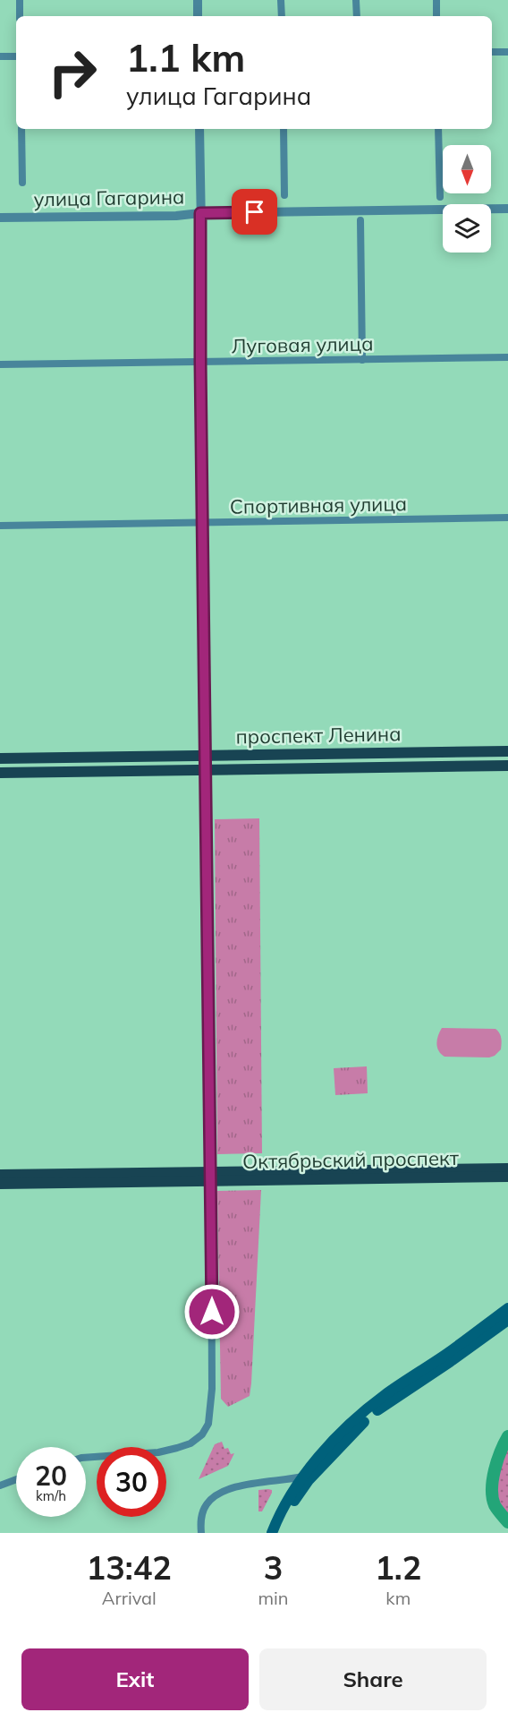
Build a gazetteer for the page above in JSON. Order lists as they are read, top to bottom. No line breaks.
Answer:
{"streets":{"main road":["проспект Ленина","Октябрьский проспект"],"street":["улица Гагарина","Луговая улица","Спортивная улица"]},"north":"bottom","page":{"turn":["1.1 km","улица Гагарина"],"speed":"20 km/h","limit":"30","eta":["13:42","Arrival","3","min","1.2","km"],"buttons":["Exit","Share"]}}
